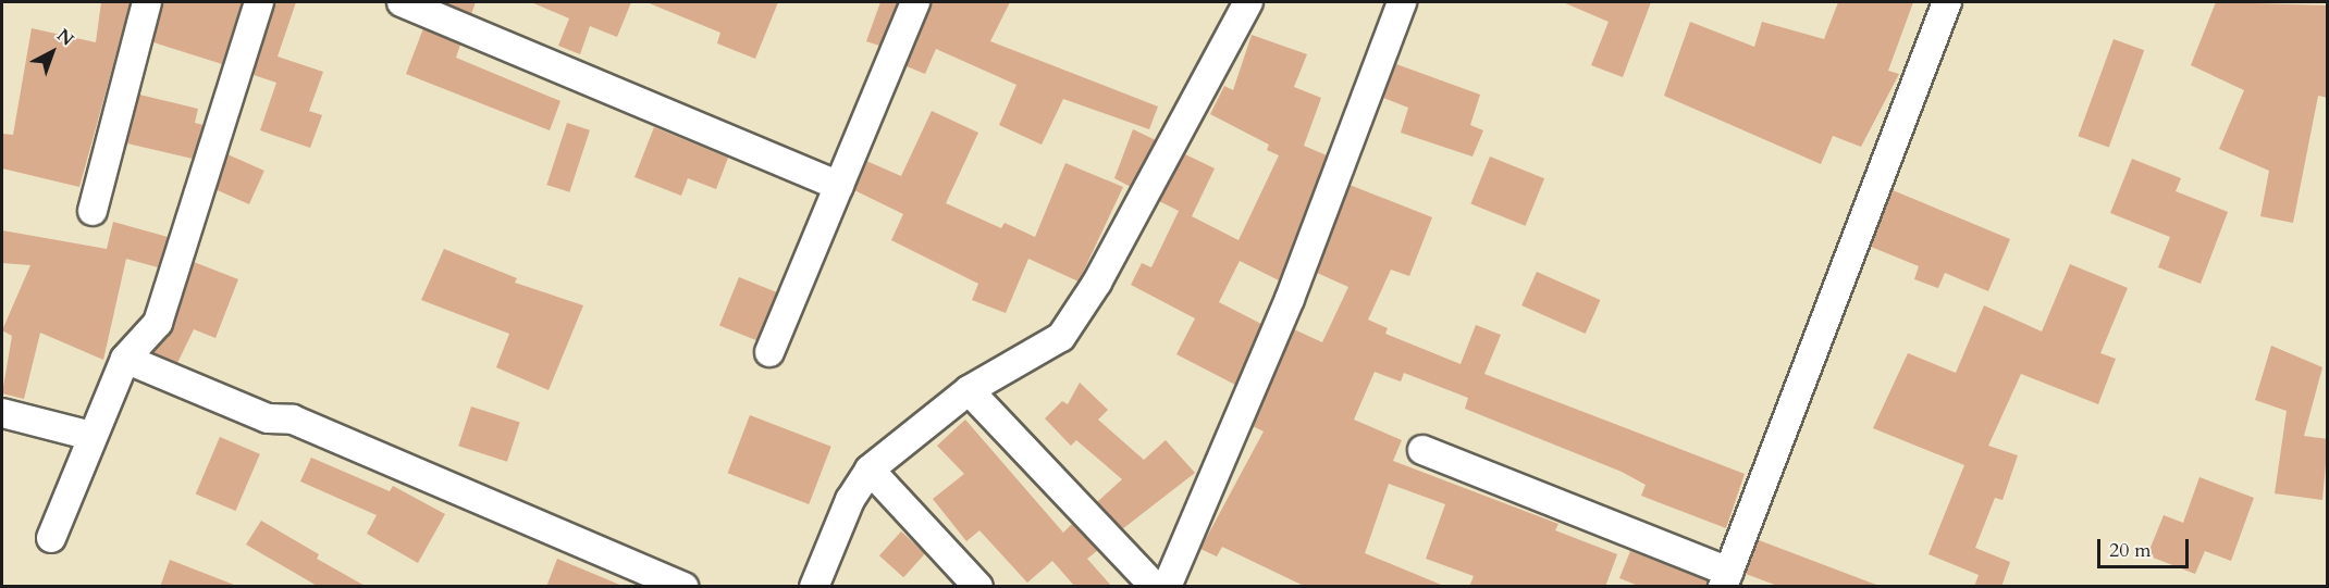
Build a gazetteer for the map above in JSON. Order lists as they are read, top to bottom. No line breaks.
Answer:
{"scale_bar":"20 m","north":"top right"}
